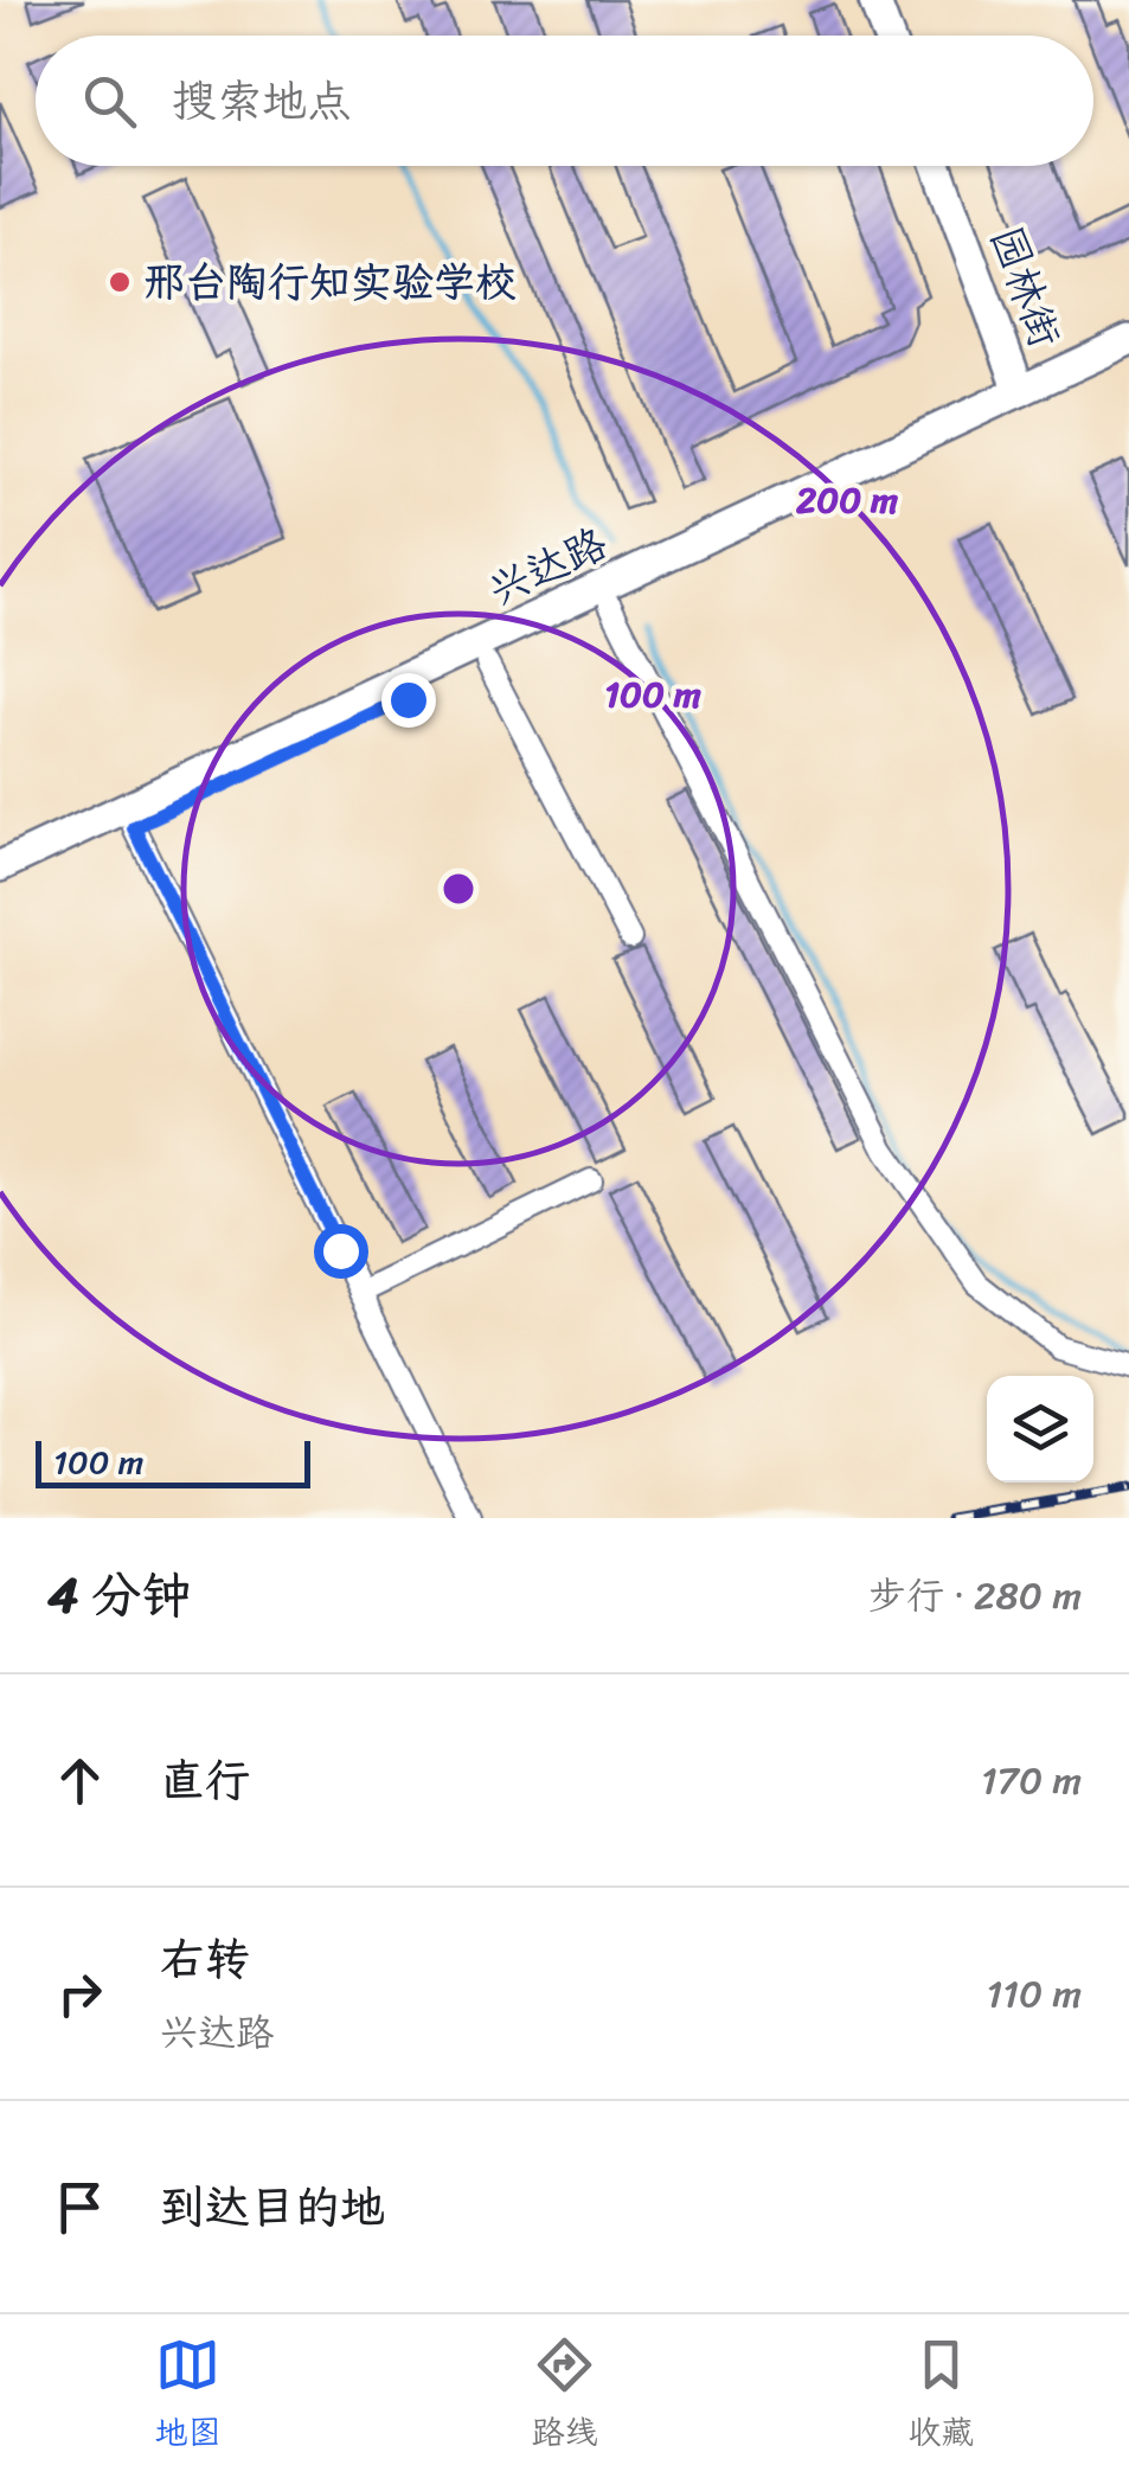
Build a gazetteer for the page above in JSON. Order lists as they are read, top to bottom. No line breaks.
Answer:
{"streets":{"main road":["园林街","兴达路"]},"crossings":[["园林街","兴达路"]],"places":["邢台陶行知实验学校"],"scale_bar":"100 m","page":{"search":"搜索地点","scale":"100 m","heading":["4 分钟","步行 · 280 m"],"list":[["直行","170 m"],["右转","兴达路","110 m"],"到达目的地"],"nav":["地图","路线","收藏"]},"rings":["200 m","100 m"]}
